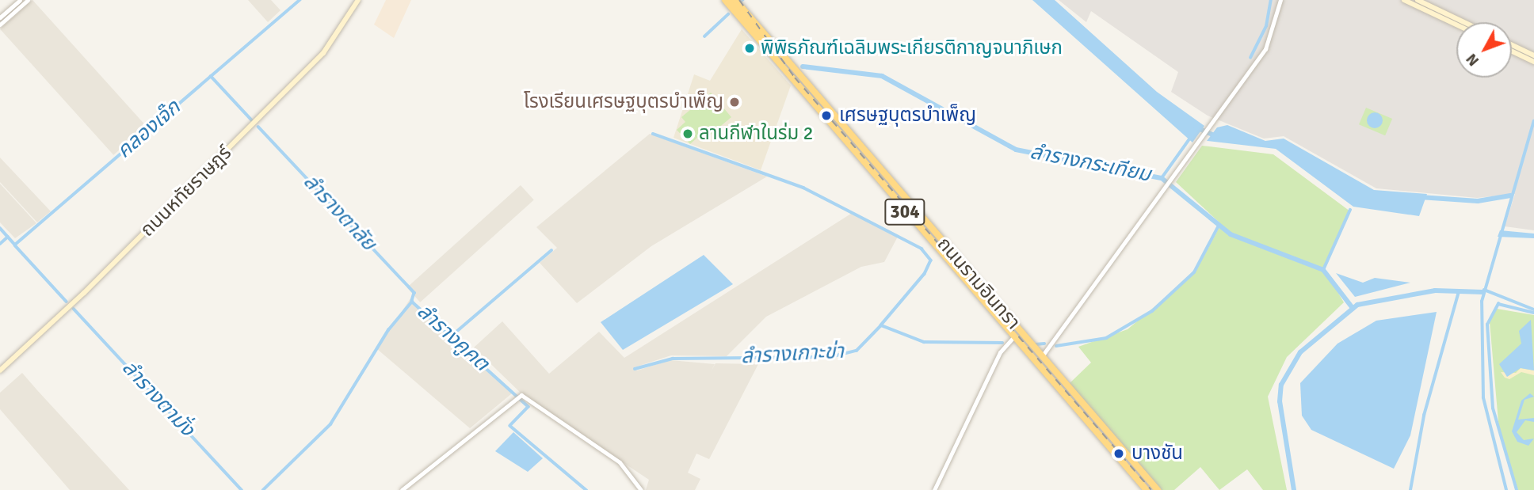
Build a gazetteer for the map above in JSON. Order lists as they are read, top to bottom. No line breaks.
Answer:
{"streets":{"highway":["304","ถนนรามอินทรา"],"main road":["ถนนหทัยราษฎร์"]},"water":["คลองเจ๊ก","ลำรางกระเทียม","ลำรางตาลัย","ลำรางคูคต","ลำรางเกาะข่า","ลำรางตามั่ง"],"places":["พิพิธภัณฑ์เฉลิมพระเกียรติกาญจนาภิเษก","โรงเรียนเศรษฐบุตรบำเพ็ญ","เศรษฐบุตรบำเพ็ญ","ลานกีฬาในร่ม 2","บางชัน"],"north":"bottom left"}
